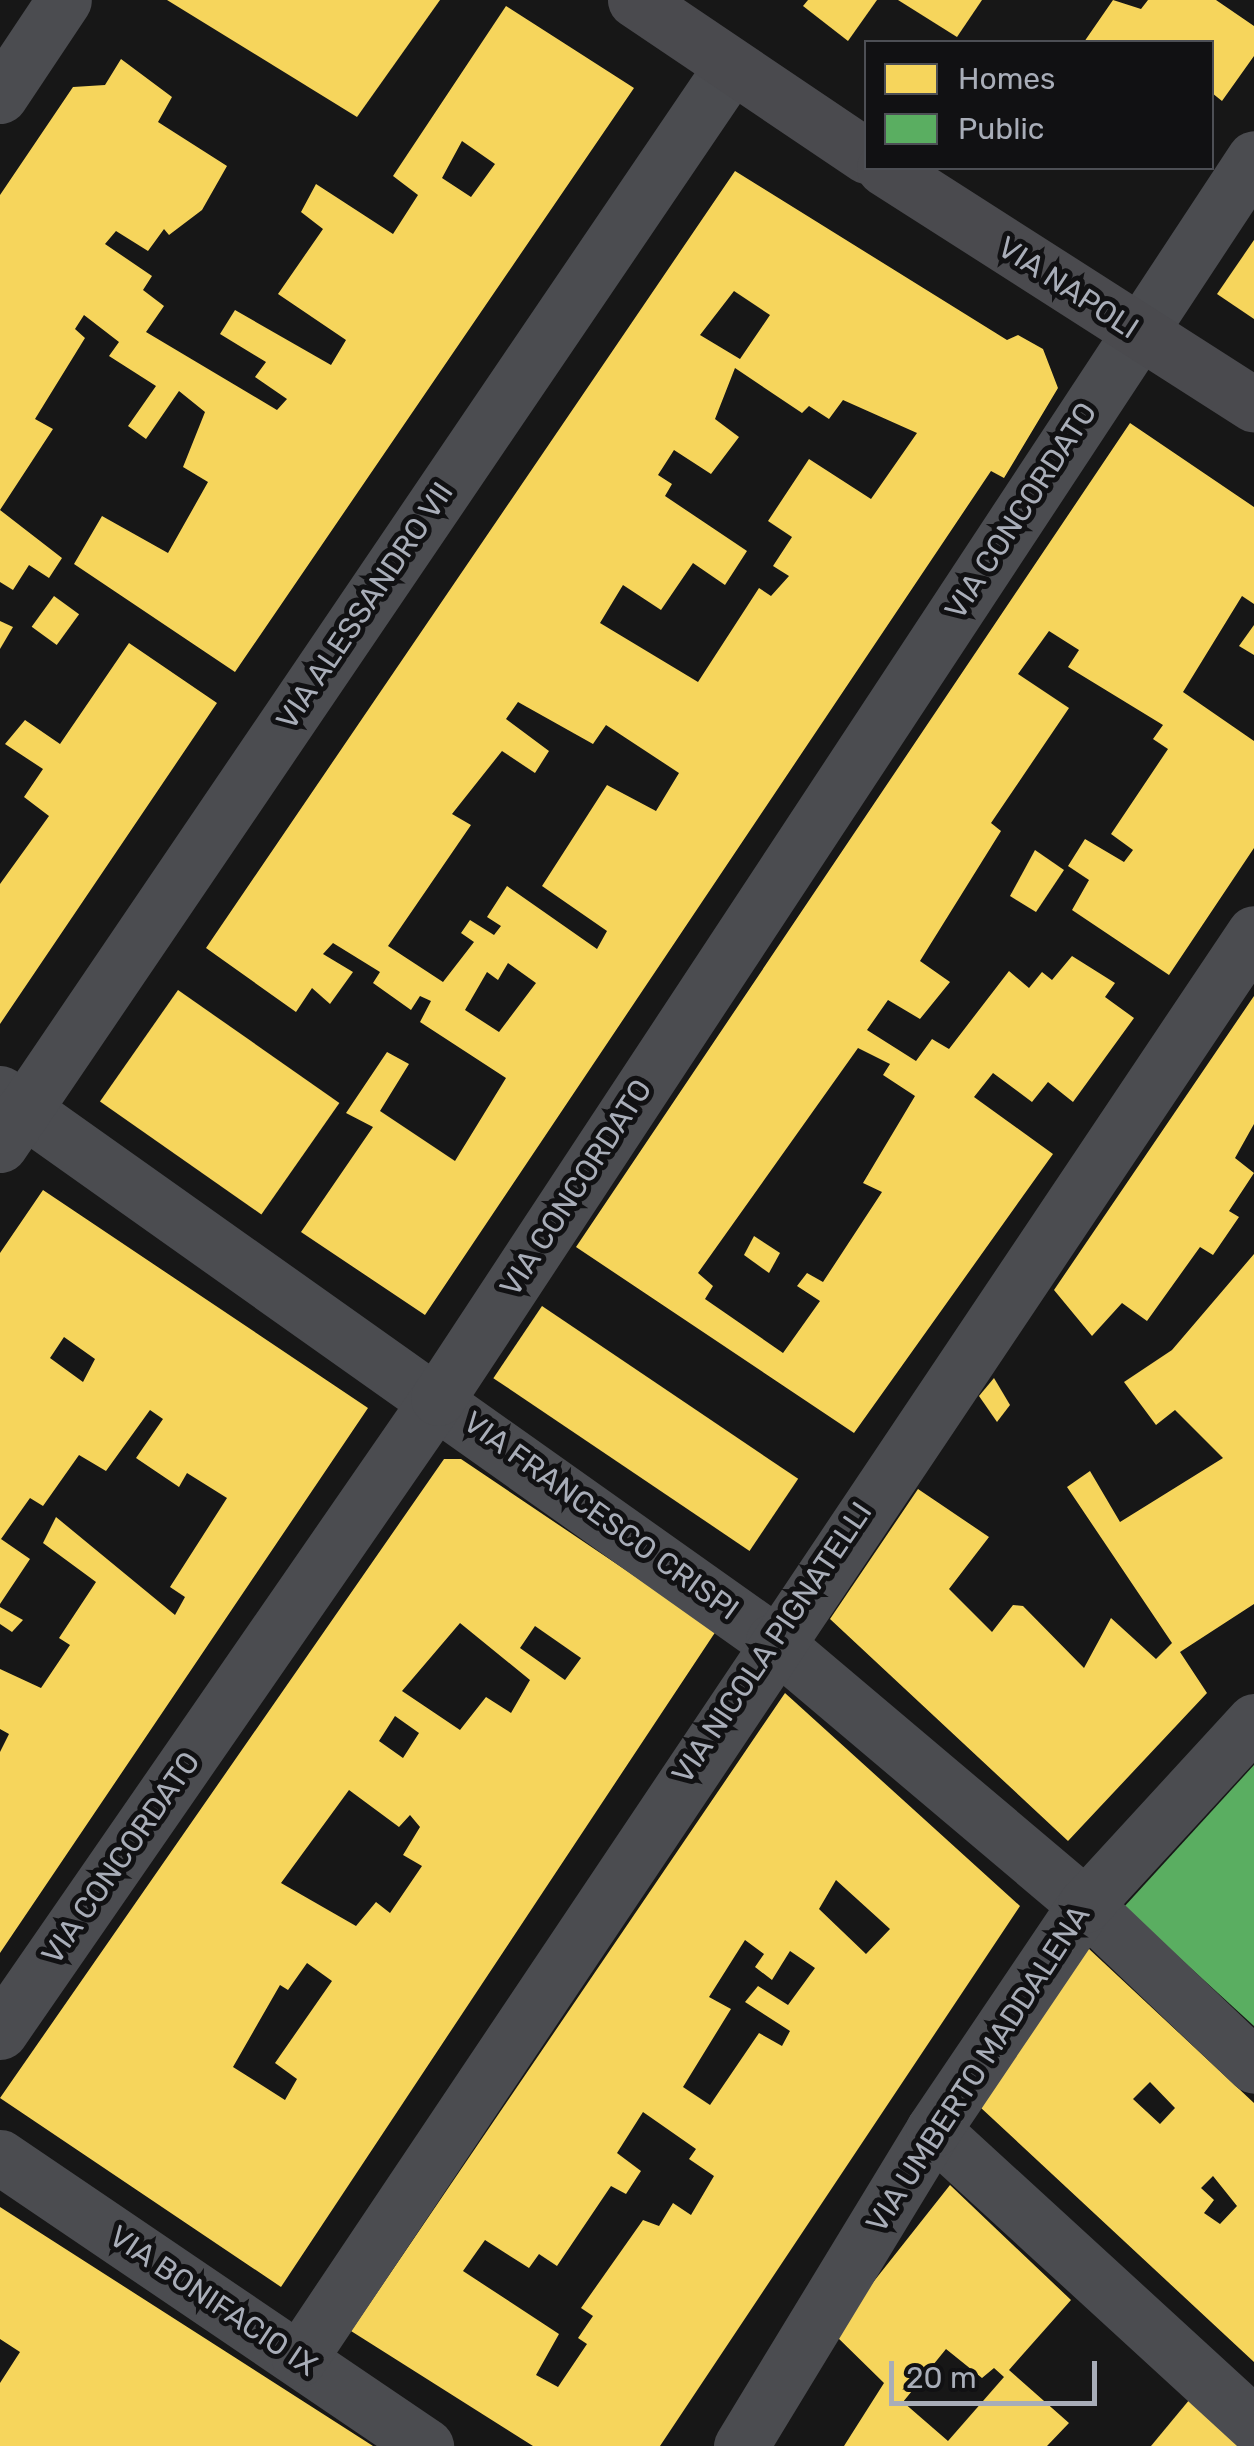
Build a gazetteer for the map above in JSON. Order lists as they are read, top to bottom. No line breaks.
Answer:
{"streets":{"main road":["VIA NAPOLI"],"street":["VIA CONCORDATO","VIA ALESSANDRO VII","VIA FRANCESCO CRISPI","VIA NICOLA PIGNATELLI","VIA UMBERTO MADDALENA","VIA BONIFACIO IX"]},"crossings":[["VIA NAPOLI","VIA CONCORDATO"],["VIA CONCORDATO","VIA FRANCESCO CRISPI"],["VIA ALESSANDRO VII","VIA FRANCESCO CRISPI"],["VIA FRANCESCO CRISPI","VIA NICOLA PIGNATELLI"],["VIA FRANCESCO CRISPI","VIA UMBERTO MADDALENA"],["VIA NICOLA PIGNATELLI","VIA BONIFACIO IX"]],"legend":["Homes","Public"],"scale_bar":"20 m"}
